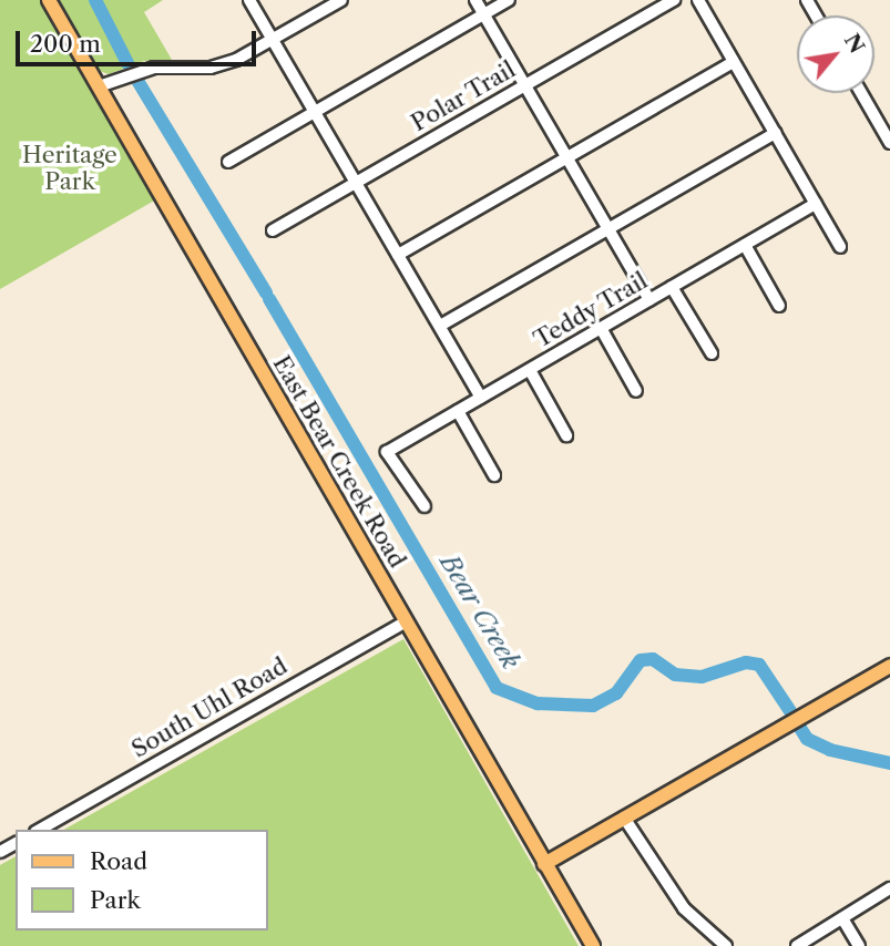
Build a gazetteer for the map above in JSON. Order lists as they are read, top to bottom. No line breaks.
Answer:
{"streets":{"main road":["East Bear Creek Road"],"street":["Polar Trail","Teddy Trail","South Uhl Road"]},"crossings":[["East Bear Creek Road","South Uhl Road"]],"water":["Bear Creek"],"parks":["Heritage Park"],"legend":["Road","Park"],"scale_bar":"200 m","north":"top right"}
